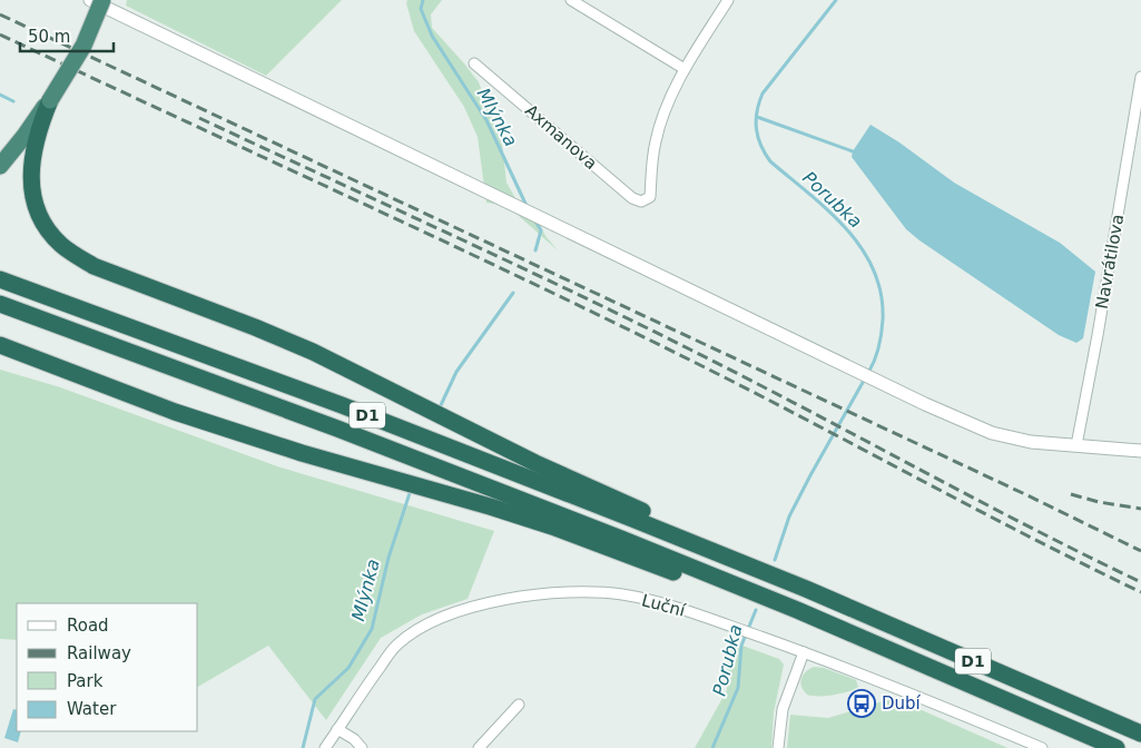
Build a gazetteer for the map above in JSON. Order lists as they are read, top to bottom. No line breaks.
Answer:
{"streets":{"highway":["D1"],"street":["Axmanova","Navrátilova","Luční"]},"water":["Mlýnka","Porubka"],"places":{"bus stop":["Dubí"]},"legend":["Road","Railway","Park","Water"],"scale_bar":"50 m"}
